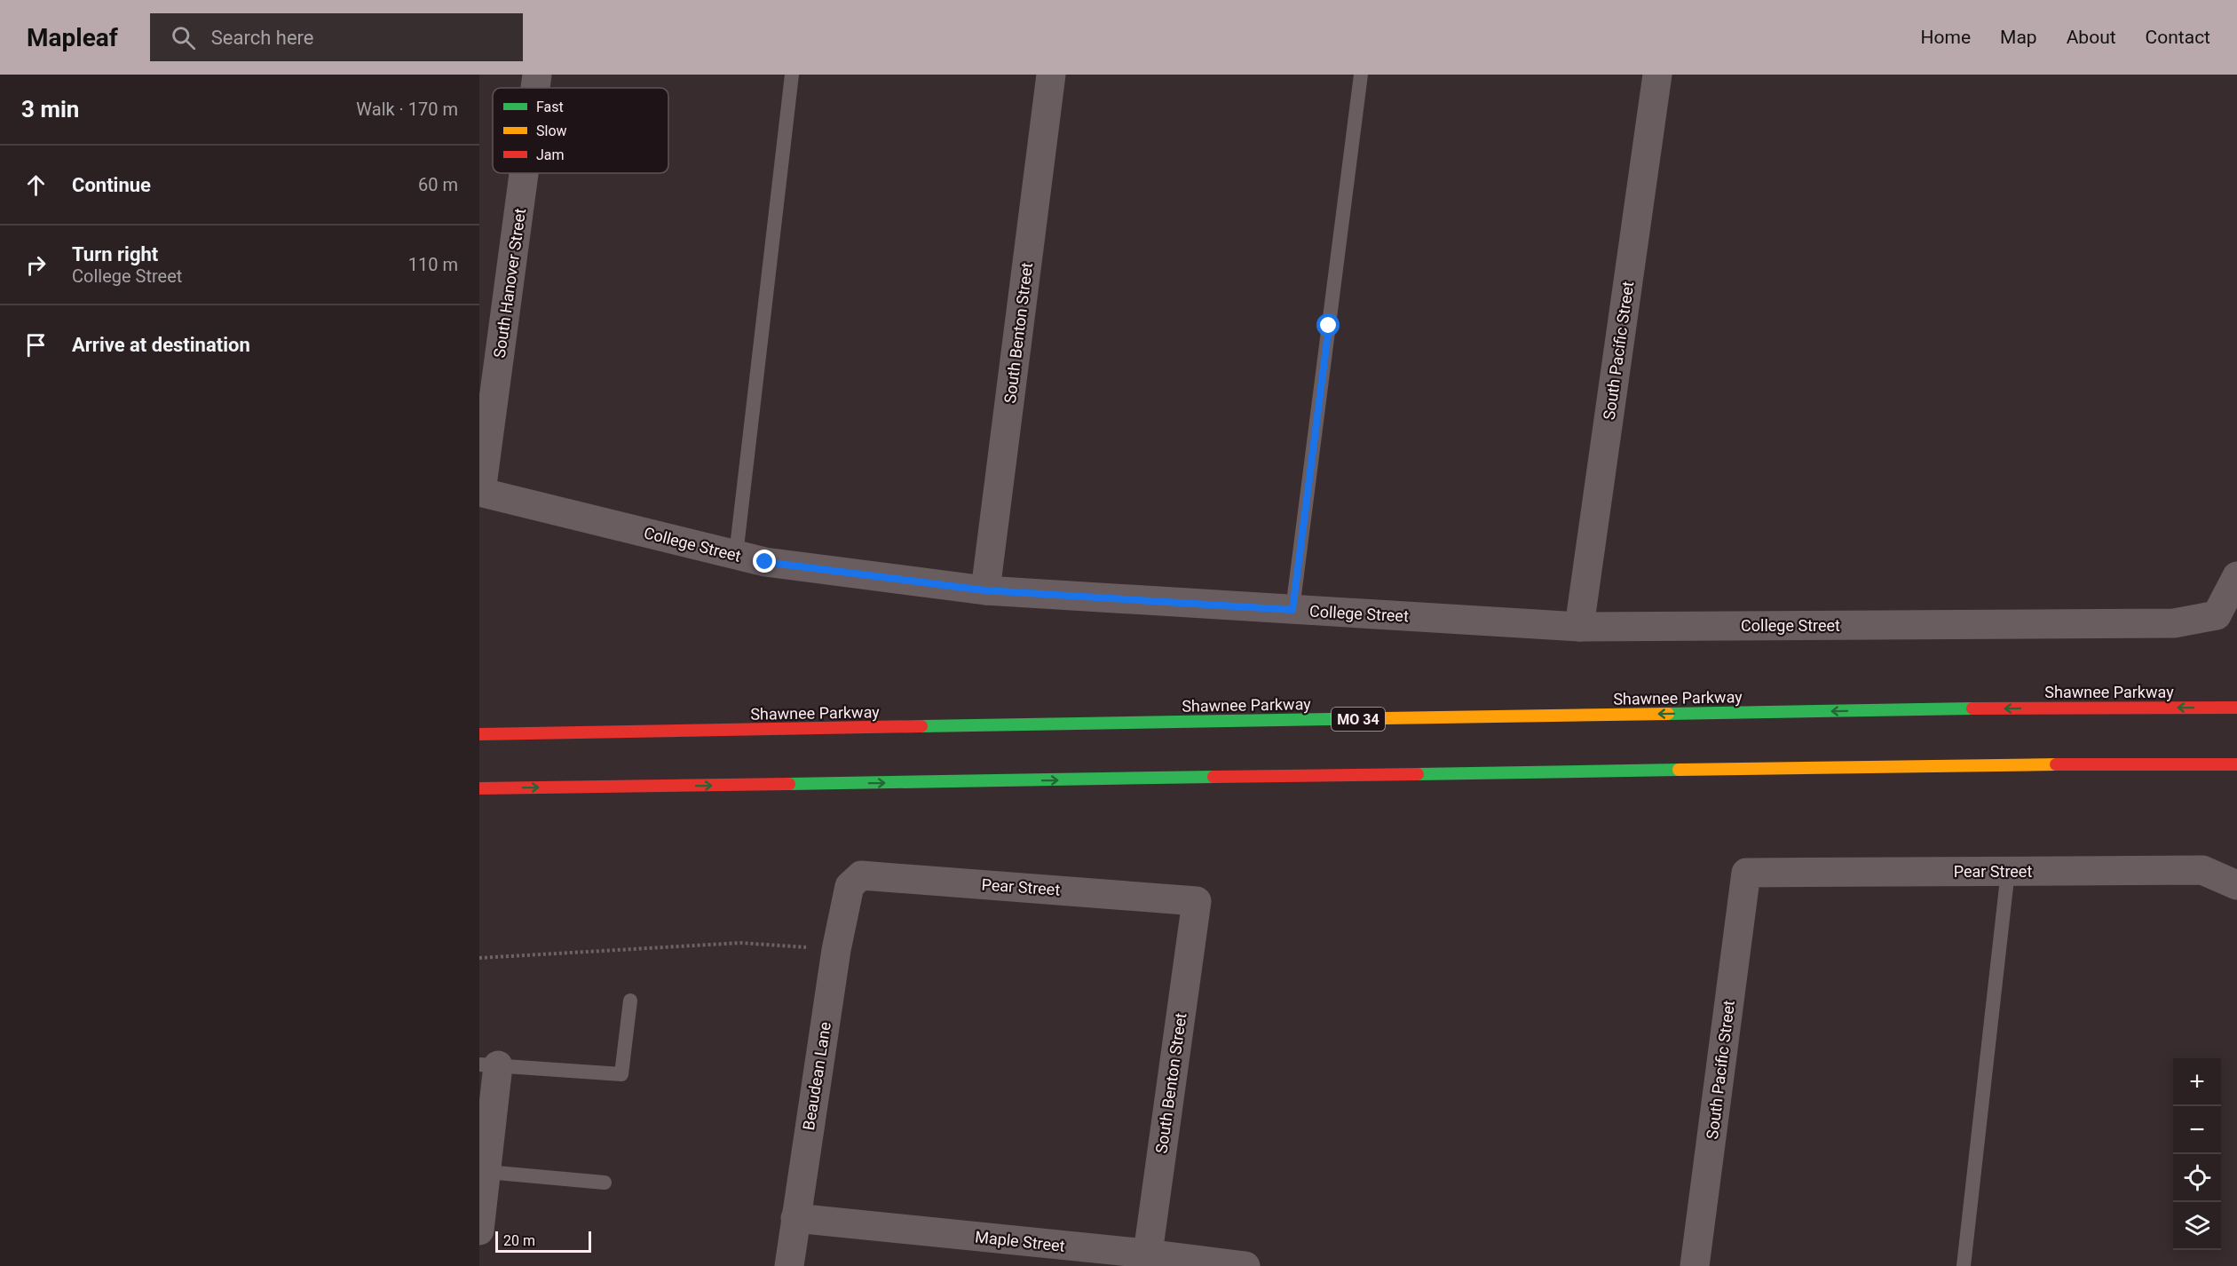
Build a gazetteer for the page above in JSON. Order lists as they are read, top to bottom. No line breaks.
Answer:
{"streets":{"highway":["Shawnee Parkway","MO 34"],"street":["South Hanover Street","South Benton Street","South Pacific Street","College Street","Pear Street","Beaudean Lane","Maple Street"]},"crossings":[["South Hanover Street","College Street"],["South Benton Street","College Street"],["South Benton Street","Pear Street"],["South Benton Street","Maple Street"],["South Pacific Street","College Street"],["South Pacific Street","Pear Street"],["Pear Street","Beaudean Lane"],["Beaudean Lane","Maple Street"]],"legend":["Fast","Slow","Jam"],"scale_bar":"20 m","page":{"header":"Mapleaf","search":"Search here","nav":["Home","Map","About","Contact"],"heading":["3 min","Walk · 170 m"],"list":[["Continue","60 m"],["Turn right","College Street","110 m"],"Arrive at destination"],"map_buttons":["+","−"],"scale":"20 m"}}
